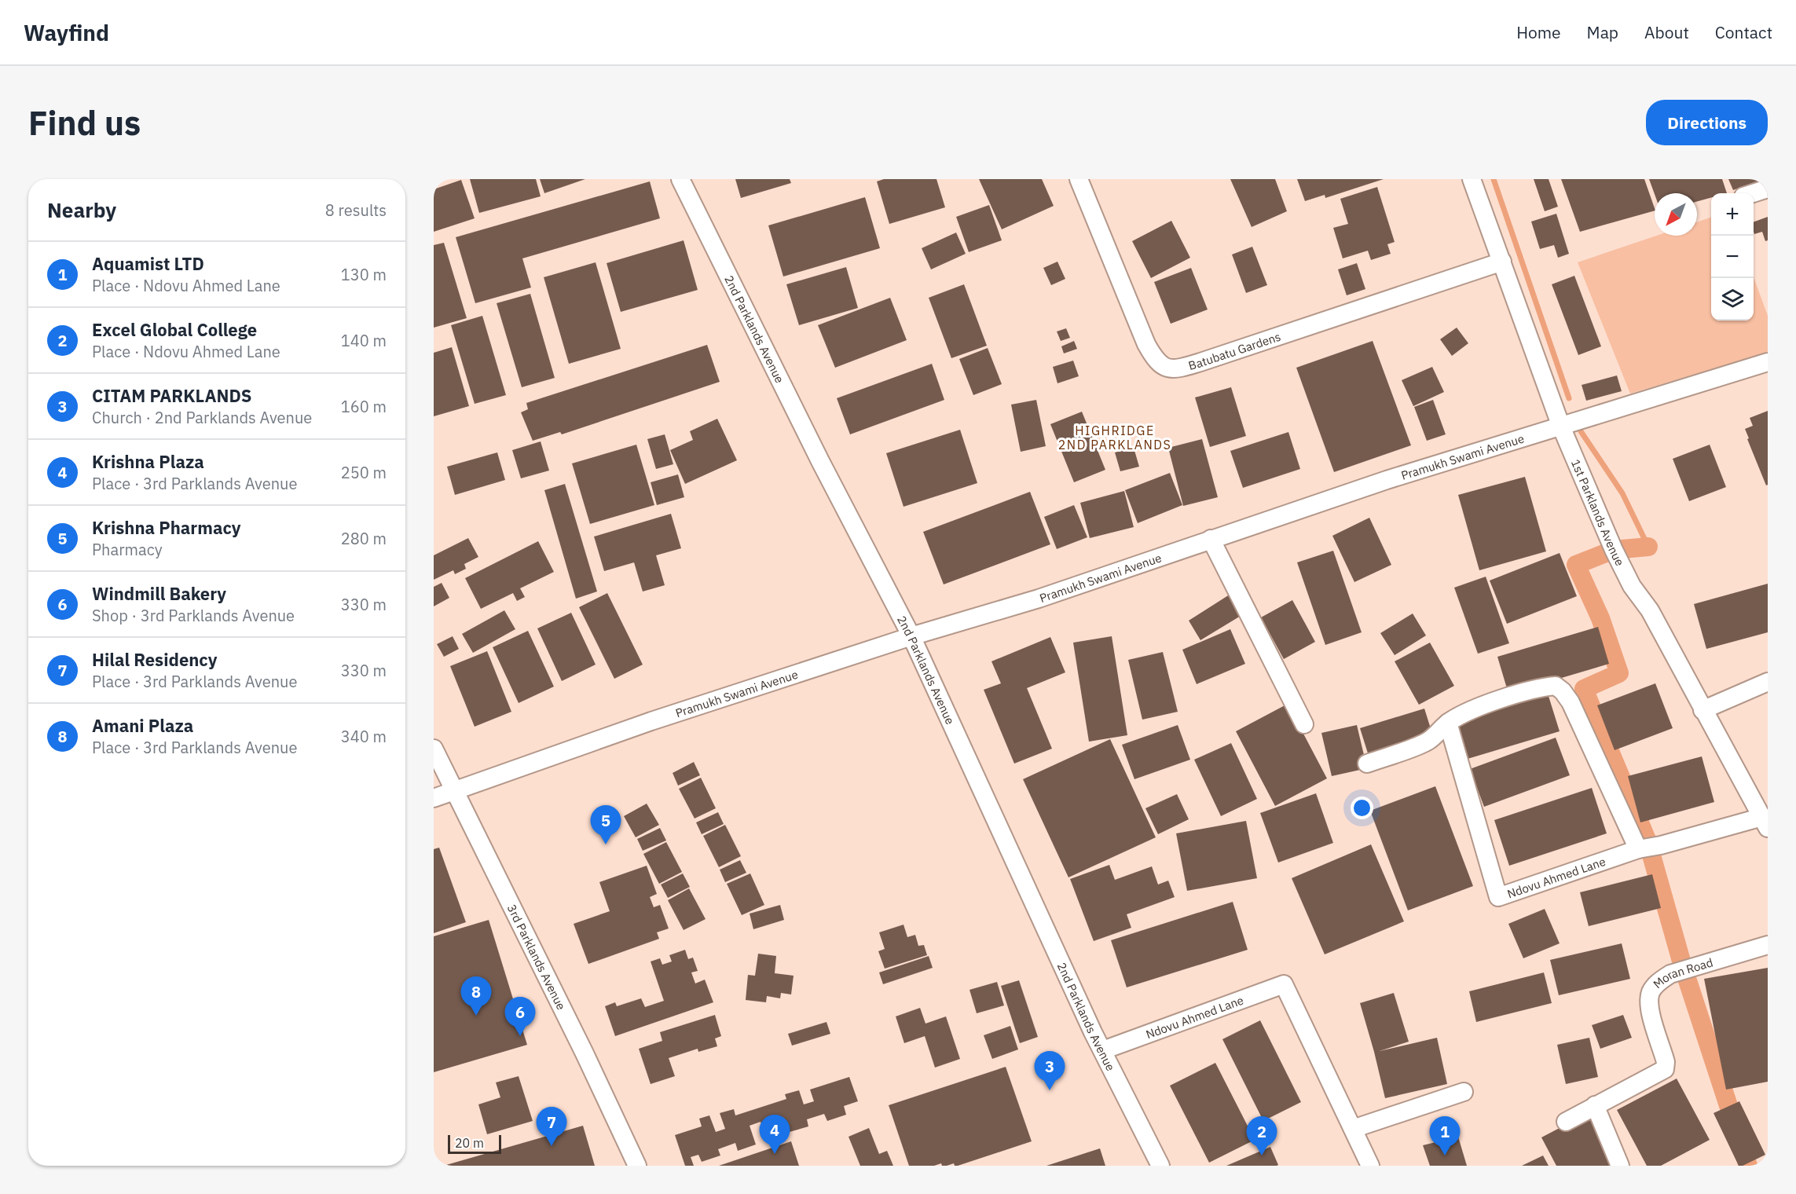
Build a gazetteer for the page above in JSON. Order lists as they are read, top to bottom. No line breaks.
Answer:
{"streets":{"street":["2nd Parklands Avenue","Batubatu Gardens","Pramukh Swami Avenue","1st Parklands Avenue","Ndovu Ahmed Lane","3rd Parklands Avenue","Moran Road"]},"crossings":[["2nd Parklands Avenue","Pramukh Swami Avenue"],["2nd Parklands Avenue","Ndovu Ahmed Lane"],["Batubatu Gardens","1st Parklands Avenue"],["Pramukh Swami Avenue","1st Parklands Avenue"],["Pramukh Swami Avenue","3rd Parklands Avenue"],["1st Parklands Avenue","Ndovu Ahmed Lane"]],"districts":["HIGHRIDGE 2ND PARKLANDS"],"scale_bar":"20 m","north":"bottom left","page":{"header":"Wayfind","nav":["Home","Map","About","Contact"],"buttons":"Directions","title":"Find us","heading":["Nearby","8 results"],"map_buttons":["+","−"],"list":[{"mark":"1","name":"Aquamist LTD","note":"Place · Ndovu Ahmed Lane","value":"130 m"},{"mark":"2","name":"Excel Global College","note":"Place · Ndovu Ahmed Lane","value":"140 m"},{"mark":"3","name":"CITAM PARKLANDS","note":"Church · 2nd Parklands Avenue","value":"160 m"},{"mark":"4","name":"Krishna Plaza","note":"Place · 3rd Parklands Avenue","value":"250 m"},{"mark":"5","name":"Krishna Pharmacy","note":"Pharmacy","value":"280 m"},{"mark":"6","name":"Windmill Bakery","note":"Shop · 3rd Parklands Avenue","value":"330 m"},{"mark":"7","name":"Hilal Residency","note":"Place · 3rd Parklands Avenue","value":"330 m"},{"mark":"8","name":"Amani Plaza","note":"Place · 3rd Parklands Avenue","value":"340 m"}],"pins":["5","8","6","3","7","4","1","2"],"scale":"20 m"}}
